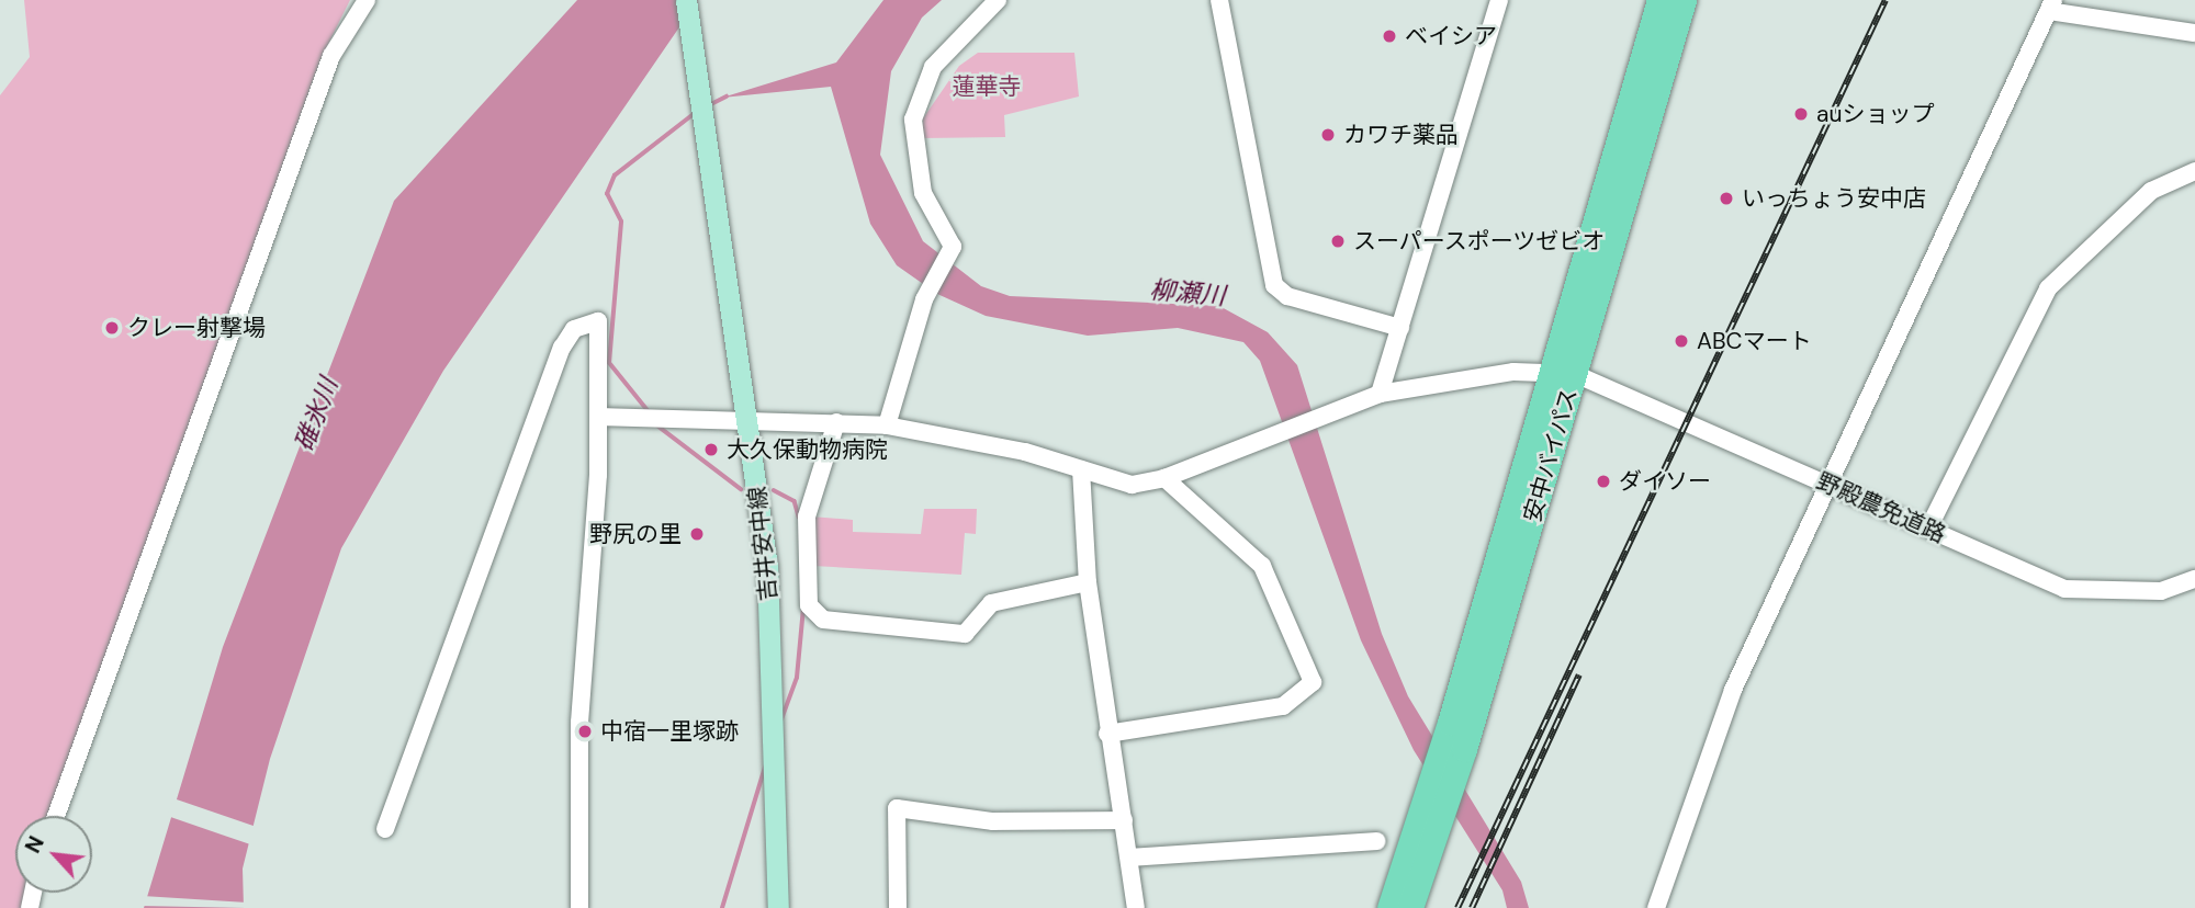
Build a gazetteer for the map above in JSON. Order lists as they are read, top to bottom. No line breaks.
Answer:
{"streets":{"highway":["安中バイパス"],"main road":["吉井安中線"],"street":["野殿農免道路"]},"crossings":[["安中バイパス","野殿農免道路"]],"water":["柳瀬川","碓氷川"],"parks":["蓮華寺"],"places":["ベイシア","auショップ","カワチ薬品","いっちょう安中店","スーパースポーツゼビオ","クレー射撃場","ABCマート","大久保動物病院","ダイソー","野尻の里","中宿一里塚跡"],"north":"top left"}
